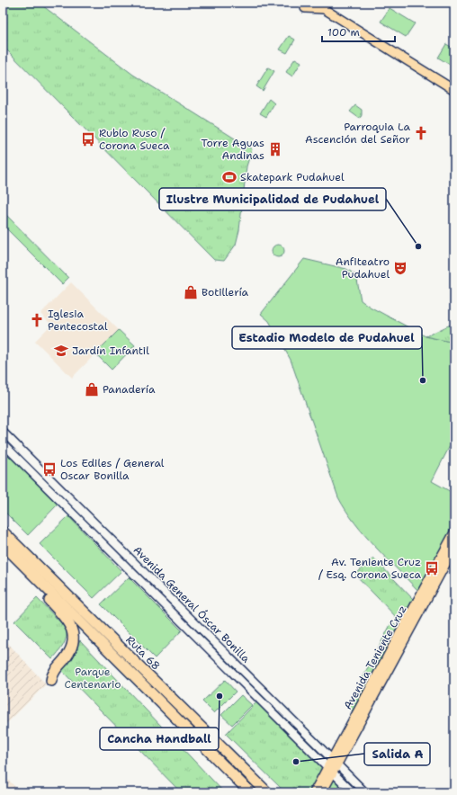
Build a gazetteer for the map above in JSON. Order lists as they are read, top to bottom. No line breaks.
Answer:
{"streets":{"highway":["Ruta 68"],"main road":["Avenida General Óscar Bonilla","Avenida Teniente Cruz"]},"crossings":[["Avenida General Óscar Bonilla","Avenida Teniente Cruz"]],"parks":["Parque Centenario"],"places":{"church":["Parroquia La Ascención del Señor","Iglesia Pentecostal"],"bus stop":["Rublo Ruso / Corona Sueca","Los Ediles / General Oscar Bonilla","Av. Teniente Cruz / Esq. Corona Sueca"],"building":["Torre Aguas Andinas"],"sports":["Skatepark Pudahuel"],"other":["Ilustre Municipalidad de Pudahuel","Estadio Modelo de Pudahuel","Cancha Handball","Salida A"],"theatre":["Anfiteatro Pudahuel"],"shop":["Botillería","Panadería"],"school or university":["Jardín Infantil"]},"scale_bar":"100 m"}
